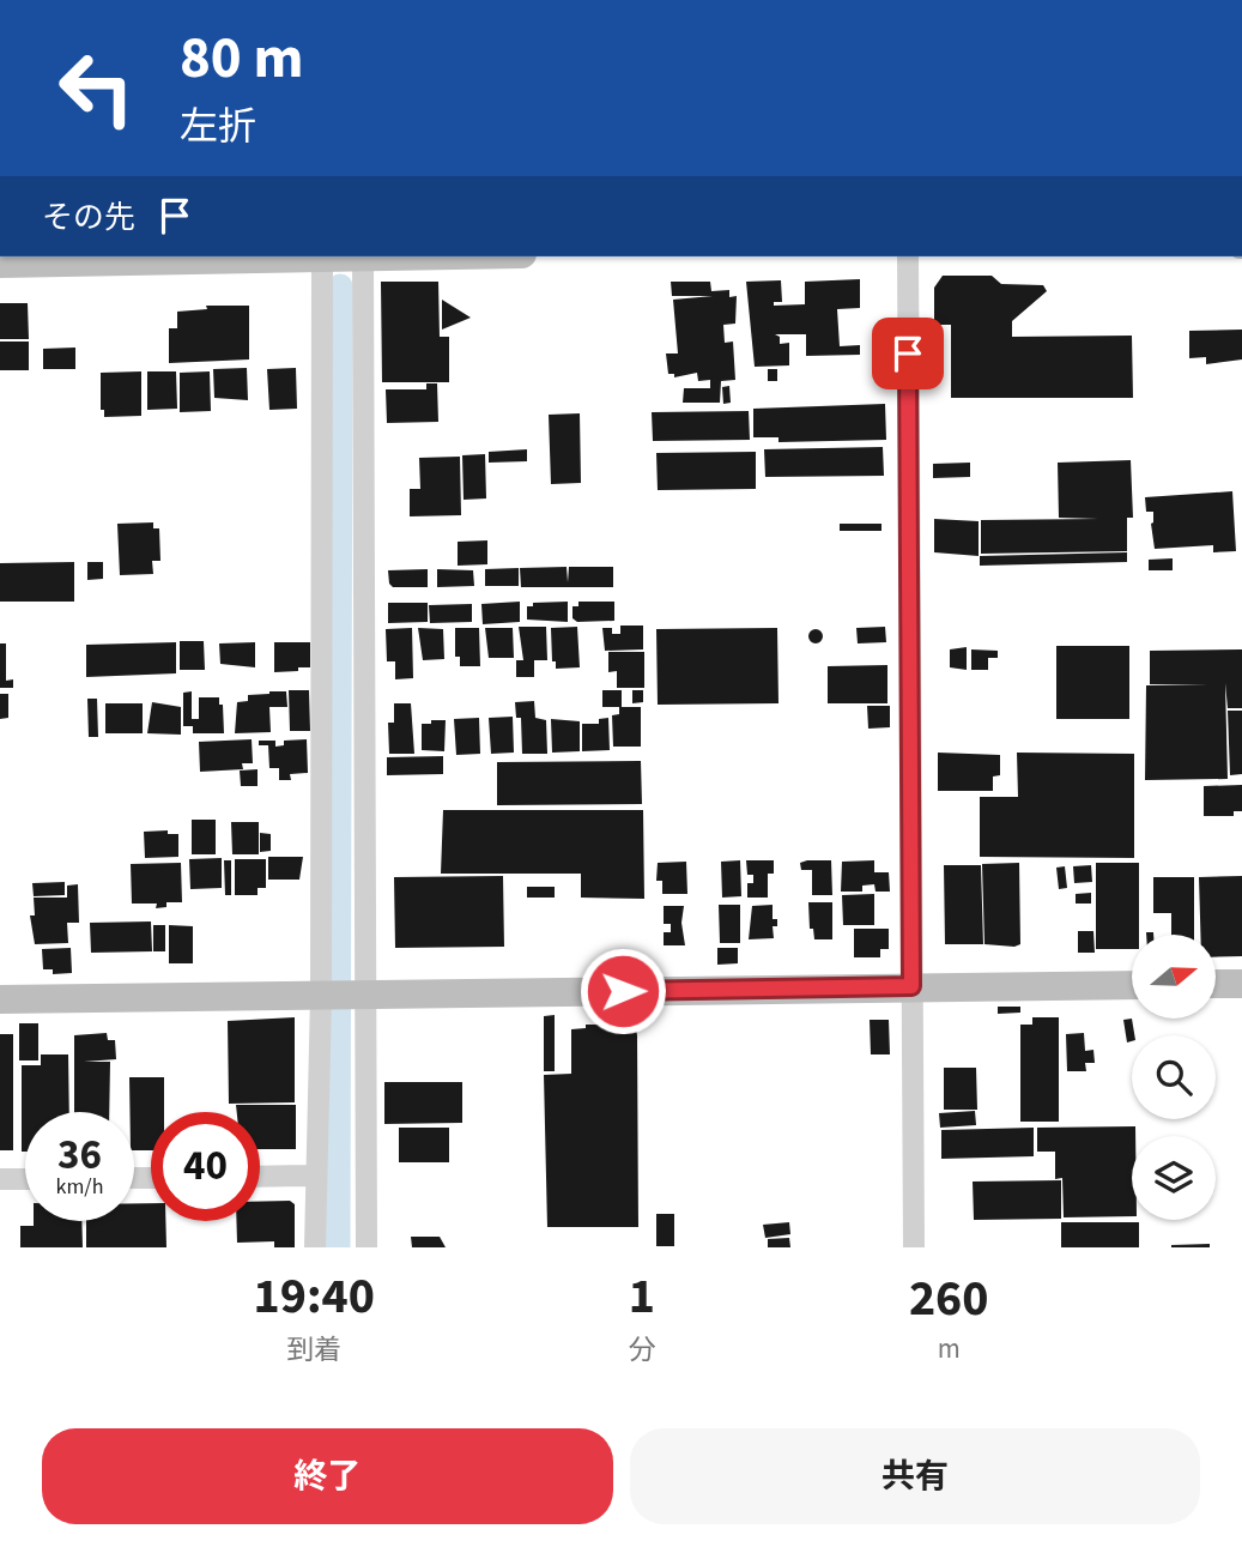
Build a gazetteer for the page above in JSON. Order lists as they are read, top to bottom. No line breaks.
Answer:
{"north":"right","page":{"turn":["80 m","左折"],"then":"その先","speed":"36 km/h","limit":"40","eta":["19:40","到着","1","分","260","m"],"buttons":["終了","共有"]}}
